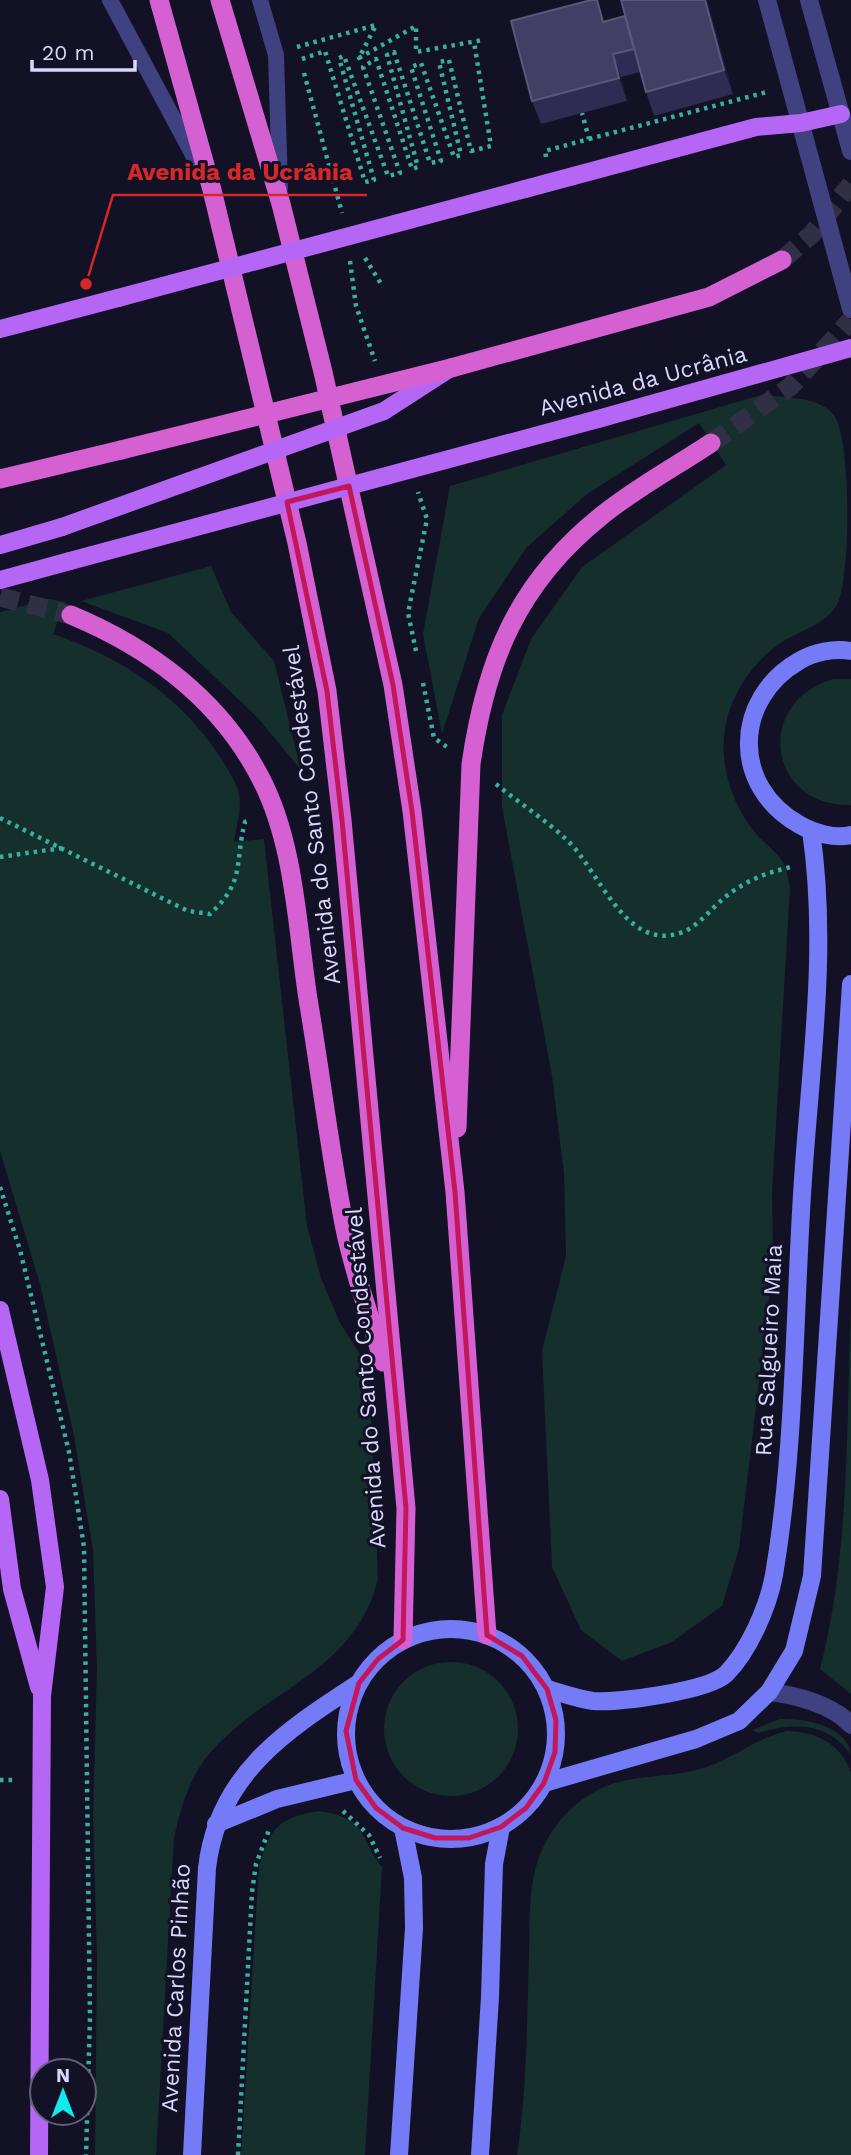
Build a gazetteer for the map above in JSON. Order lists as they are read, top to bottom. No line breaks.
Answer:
{"streets":{"highway":["Avenida do Santo Condestável"],"main road":["Avenida da Ucrânia","Rua Salgueiro Maia","Avenida Carlos Pinhão"]},"crossings":[["Avenida do Santo Condestável","Rua Salgueiro Maia"],["Avenida do Santo Condestável","Avenida Carlos Pinhão"],["Rua Salgueiro Maia","Avenida Carlos Pinhão"]],"places":["Avenida da Ucrânia"],"scale_bar":"20 m","north":"top"}
